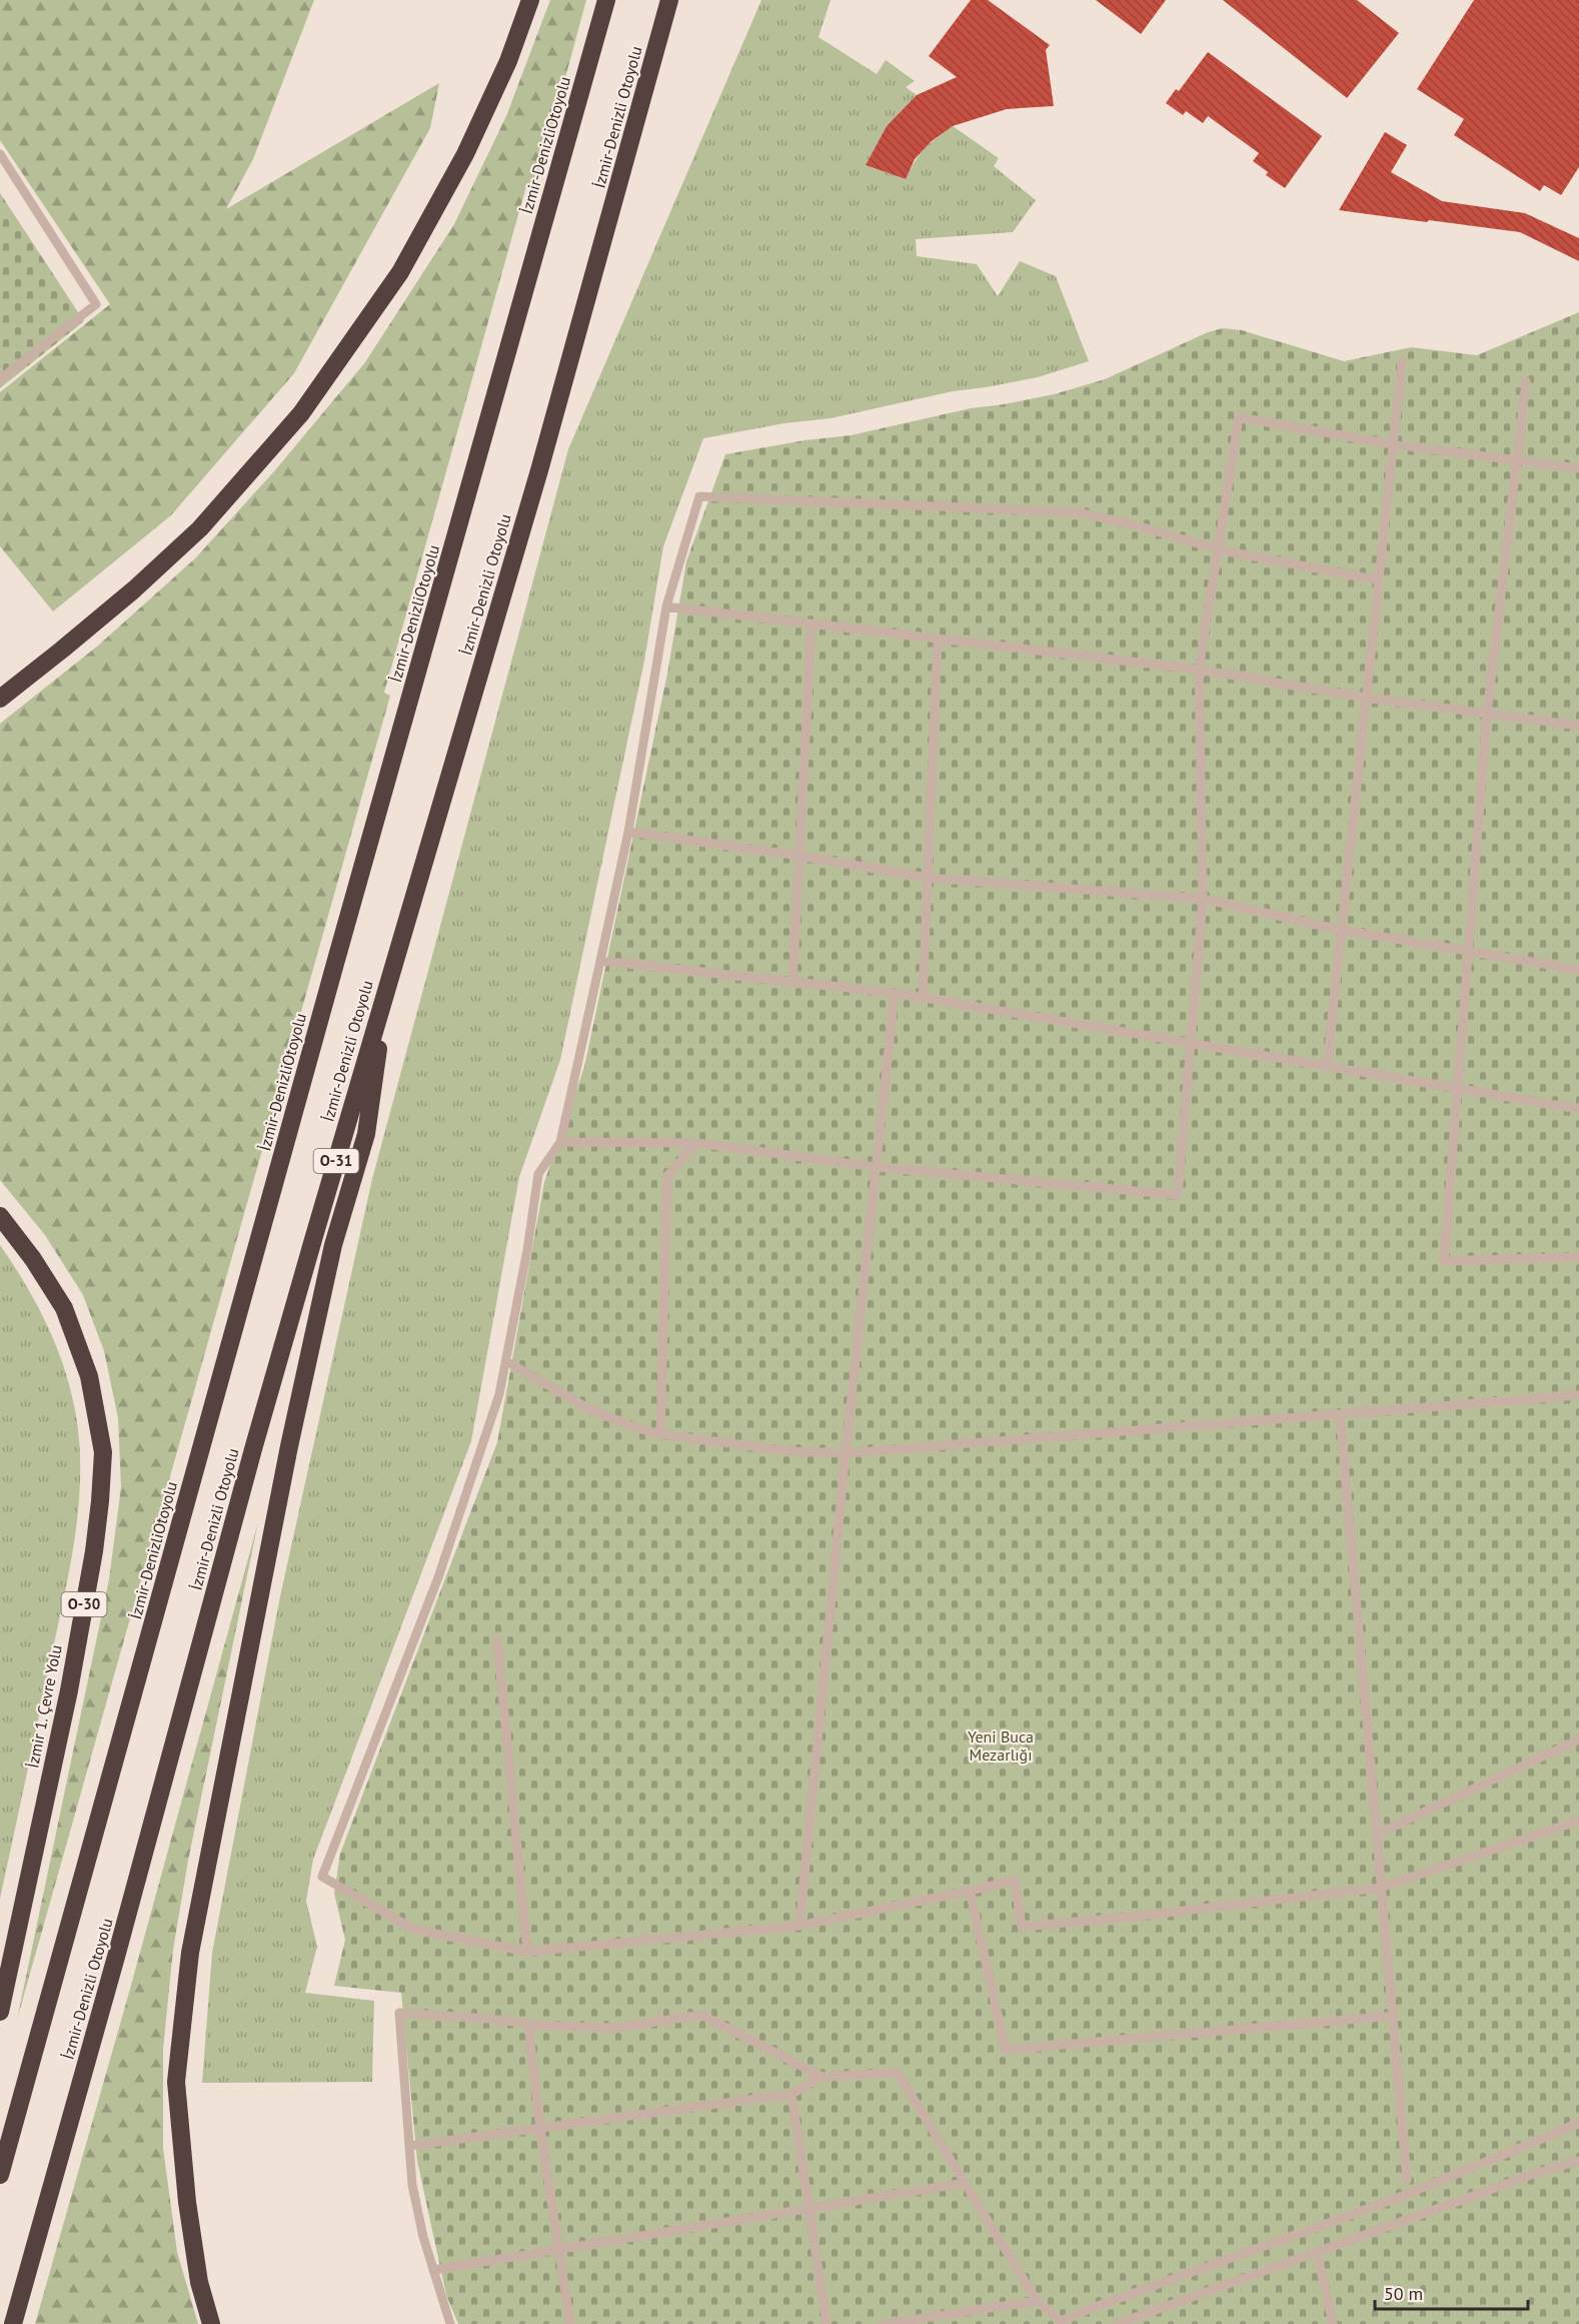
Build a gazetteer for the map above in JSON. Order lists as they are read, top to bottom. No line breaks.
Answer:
{"streets":{"highway":["İzmir-Denizli Otoyolu","İzmir-DenizliOtoyolu","O-31","O-30","İzmir 1. Çevre Yolu"]},"parks":["Yeni Buca Mezarlığı"],"scale_bar":"50 m"}
